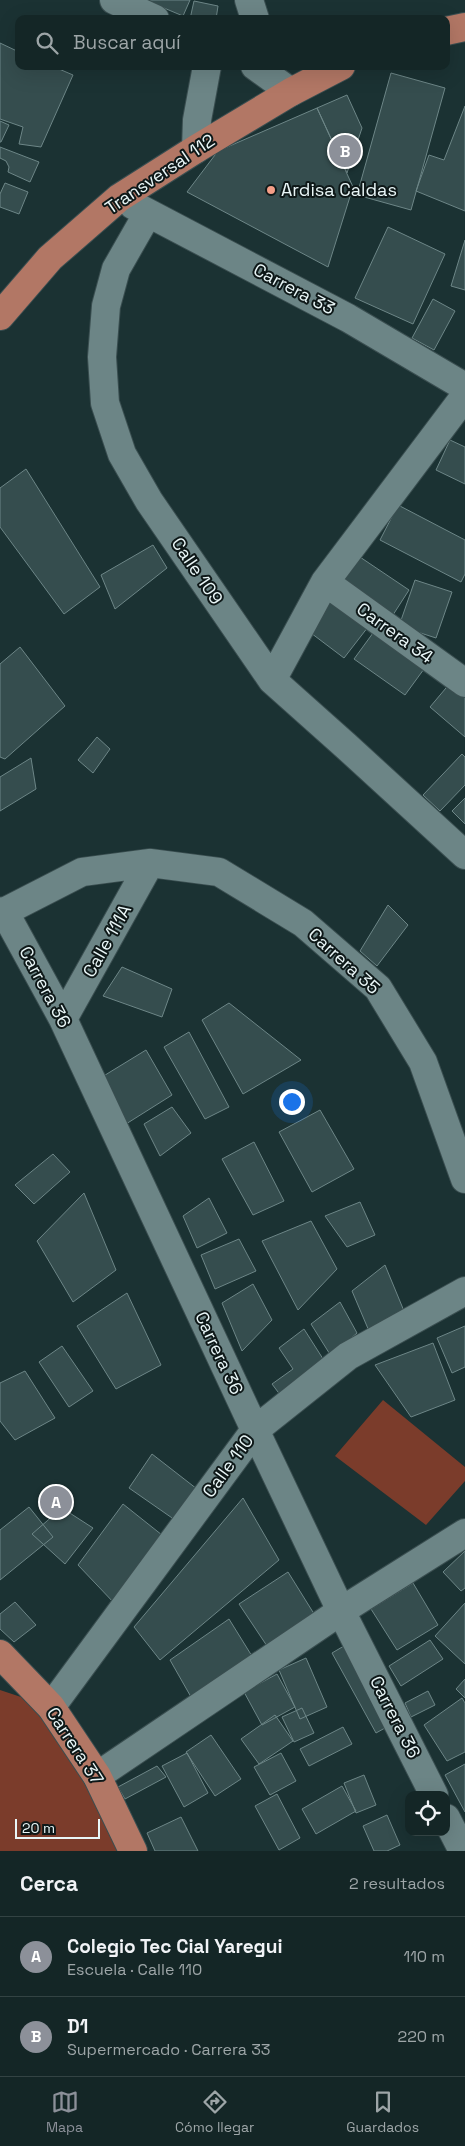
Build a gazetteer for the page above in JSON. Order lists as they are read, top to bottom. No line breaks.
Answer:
{"streets":{"main road":["Transversal 112","Carrera 37"],"street":["Carrera 33","Calle 109","Carrera 34","Calle 111A","Carrera 35","Carrera 36","Calle 110"]},"crossings":[["Transversal 112","Carrera 33"],["Carrera 33","Calle 109"],["Calle 111A","Carrera 35"],["Calle 111A","Carrera 36"],["Carrera 35","Carrera 36"],["Carrera 36","Calle 110"],["Calle 110","Carrera 37"]],"places":["Ardisa Caldas"],"scale_bar":"20 m","page":{"search":"Buscar aquí","pins":["B","A"],"scale":"20 m","heading":["Cerca","2 resultados"],"list":[{"mark":"A","name":"Colegio Tec Cial Yaregui","note":"Escuela · Calle 110","value":"110 m"},{"mark":"B","name":"D1","note":"Supermercado · Carrera 33","value":"220 m"}],"nav":["Mapa","Cómo llegar","Guardados"]}}
